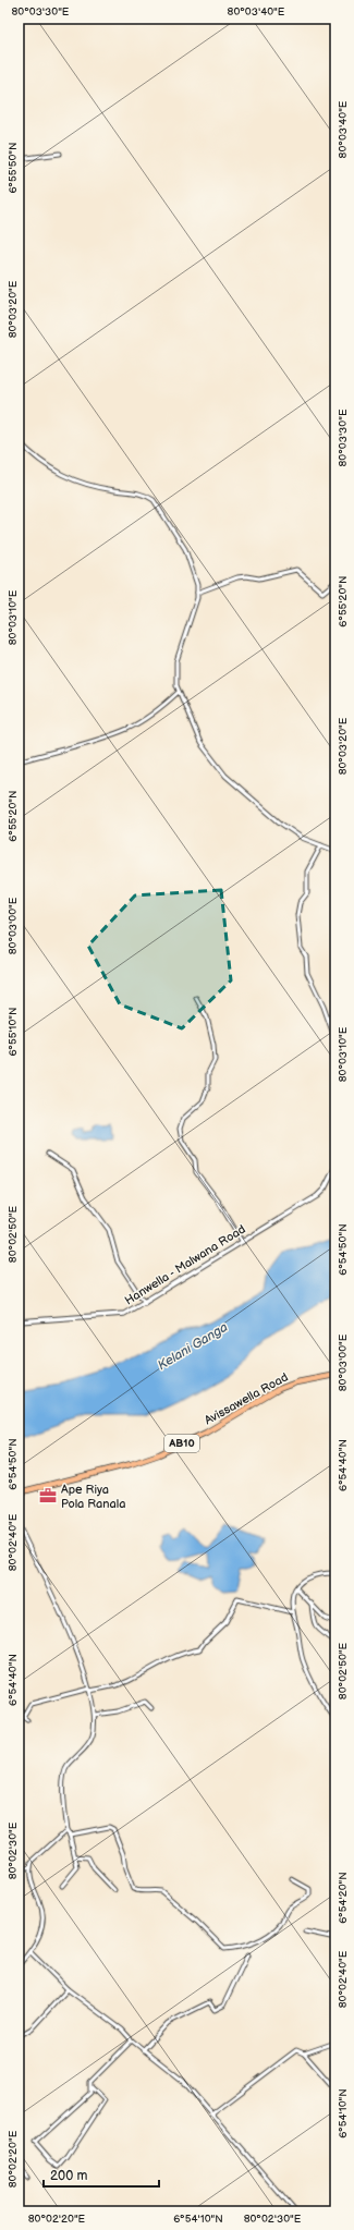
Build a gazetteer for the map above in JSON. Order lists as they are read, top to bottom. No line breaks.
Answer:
{"streets":{"main road":["Avissawella Road","AB10"],"street":["Hanwella - Malwana Road"]},"water":["Kelani Ganga"],"places":{"office":["Ape Riya Pola Ranala"]},"scale_bar":"200 m","coordinates":["80°03'30\"E","80°03'40\"E","6°55'50\"N","80°03'20\"E","6°55'20\"N","80°03'10\"E","80°03'00\"E","6°55'10\"N","80°02'50\"E","6°54'50\"N","6°54'40\"N","80°02'40\"E","80°02'30\"E","6°54'20\"N","6°54'10\"N","80°02'20\"E"]}
